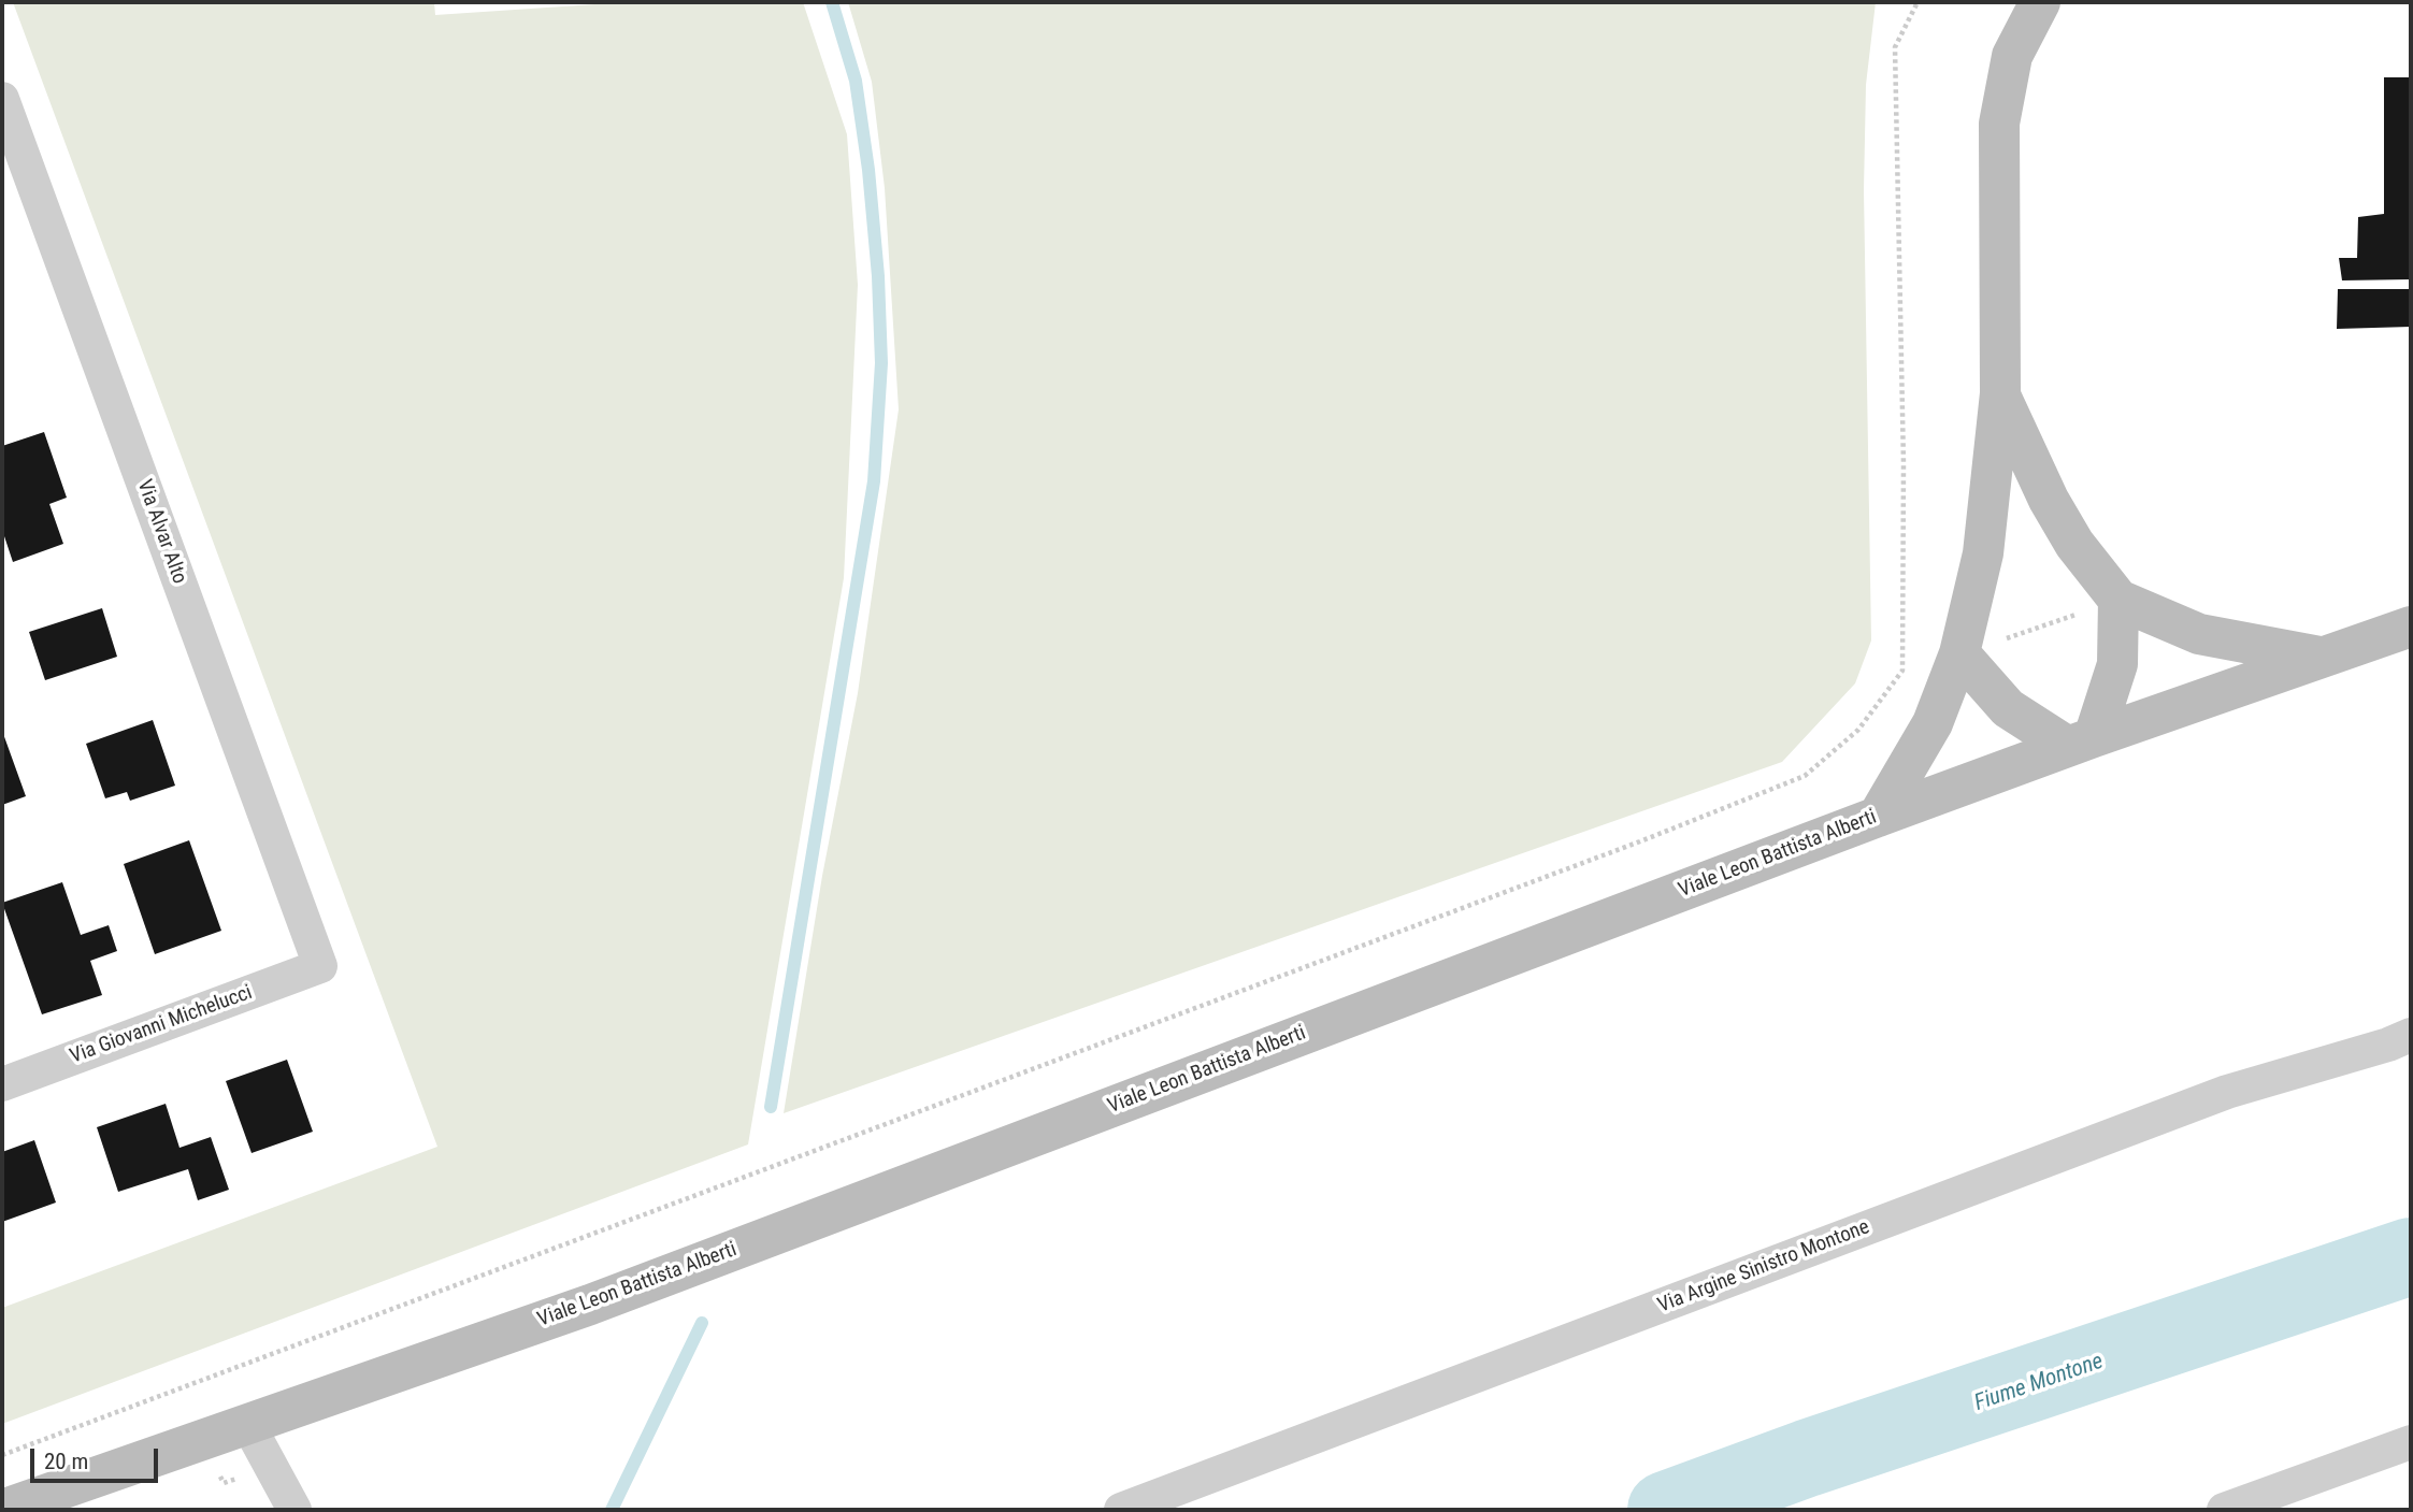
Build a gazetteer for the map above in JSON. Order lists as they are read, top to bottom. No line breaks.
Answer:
{"streets":{"main road":["Viale Leon Battista Alberti"],"street":["Via Alvar Alto","Via Giovanni Michelucci","Via Argine Sinistro Montone"]},"crossings":[["Via Alvar Alto","Via Giovanni Michelucci"]],"water":["Fiume Montone"],"scale_bar":"20 m"}
